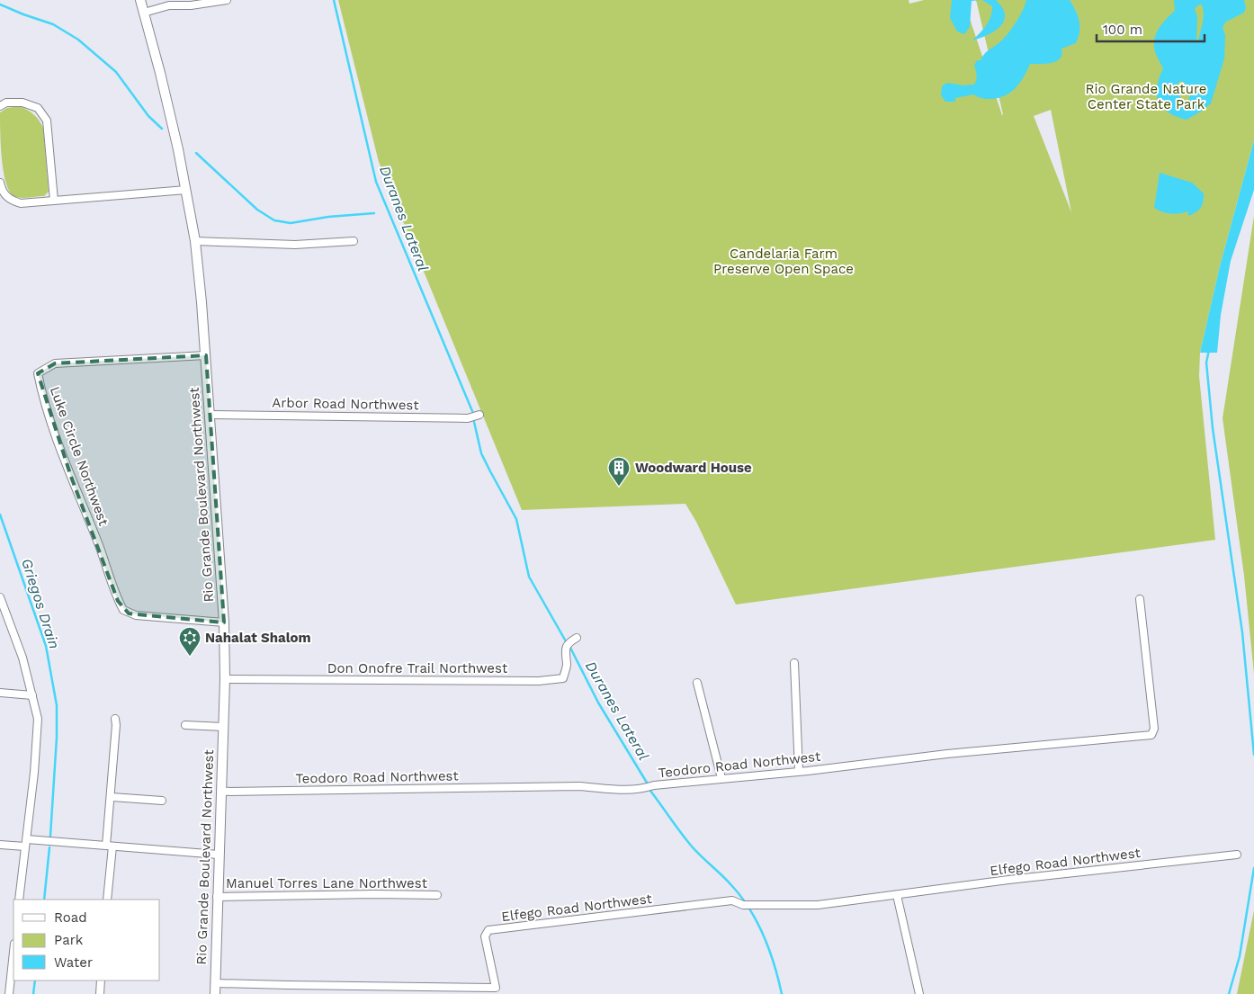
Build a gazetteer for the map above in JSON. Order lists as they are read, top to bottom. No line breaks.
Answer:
{"streets":{"main road":["Rio Grande Boulevard Northwest"],"street":["Arbor Road Northwest","Luke Circle Northwest","Don Onofre Trail Northwest","Teodoro Road Northwest","Elfego Road Northwest","Manuel Torres Lane Northwest"]},"crossings":[["Arbor Road Northwest","Rio Grande Boulevard Northwest"],["Luke Circle Northwest","Rio Grande Boulevard Northwest"],["Rio Grande Boulevard Northwest","Don Onofre Trail Northwest"],["Rio Grande Boulevard Northwest","Teodoro Road Northwest"],["Rio Grande Boulevard Northwest","Manuel Torres Lane Northwest"]],"water":["Duranes Lateral","Griegos Drain"],"parks":["Rio Grande Nature Center State Park","Candelaria Farm Preserve Open Space"],"places":{"building":["Woodward House"],"synagogue":["Nahalat Shalom"]},"legend":["Road","Park","Water"],"scale_bar":"100 m"}
